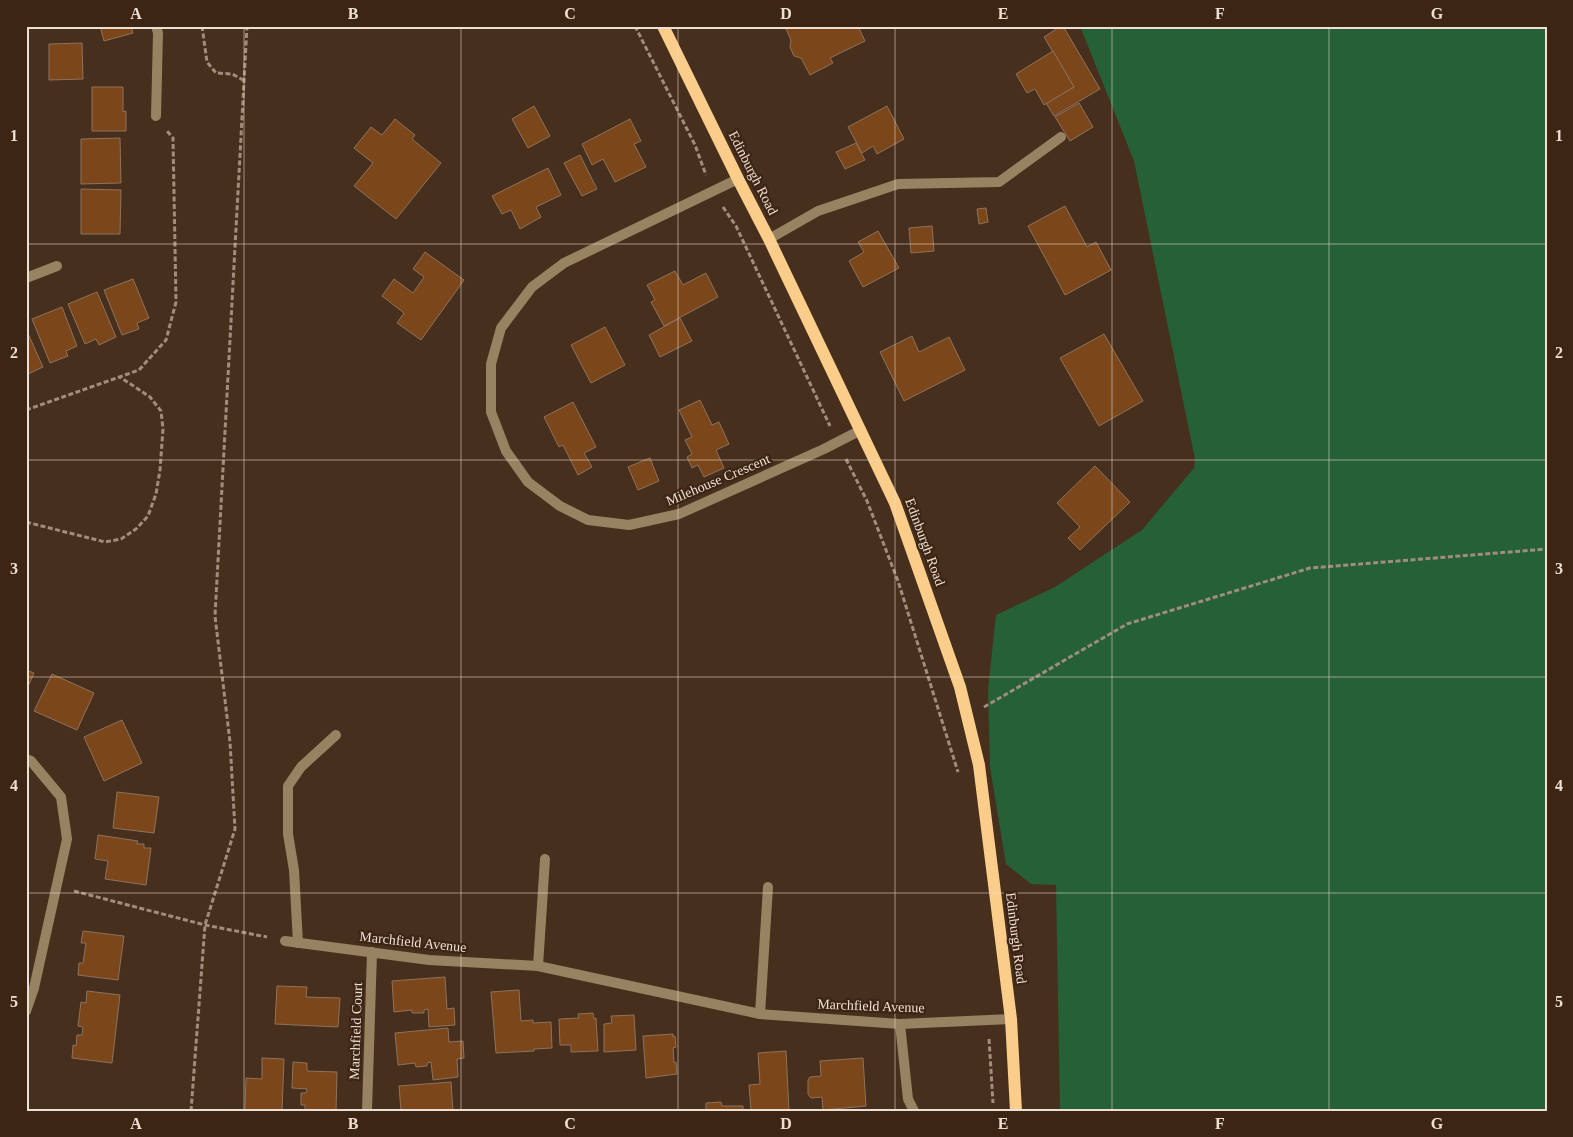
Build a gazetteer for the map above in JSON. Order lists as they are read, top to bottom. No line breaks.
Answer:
{"streets":{"main road":["Edinburgh Road"],"street":["Milehouse Crescent","Marchfield Avenue","Marchfield Court"]},"crossings":[["Edinburgh Road","Milehouse Crescent"],["Edinburgh Road","Marchfield Avenue"],["Marchfield Avenue","Marchfield Court"]],"grid":{"columns":["A","B","C","D","E","F","G"],"rows":["1","2","3","4","5"]}}
